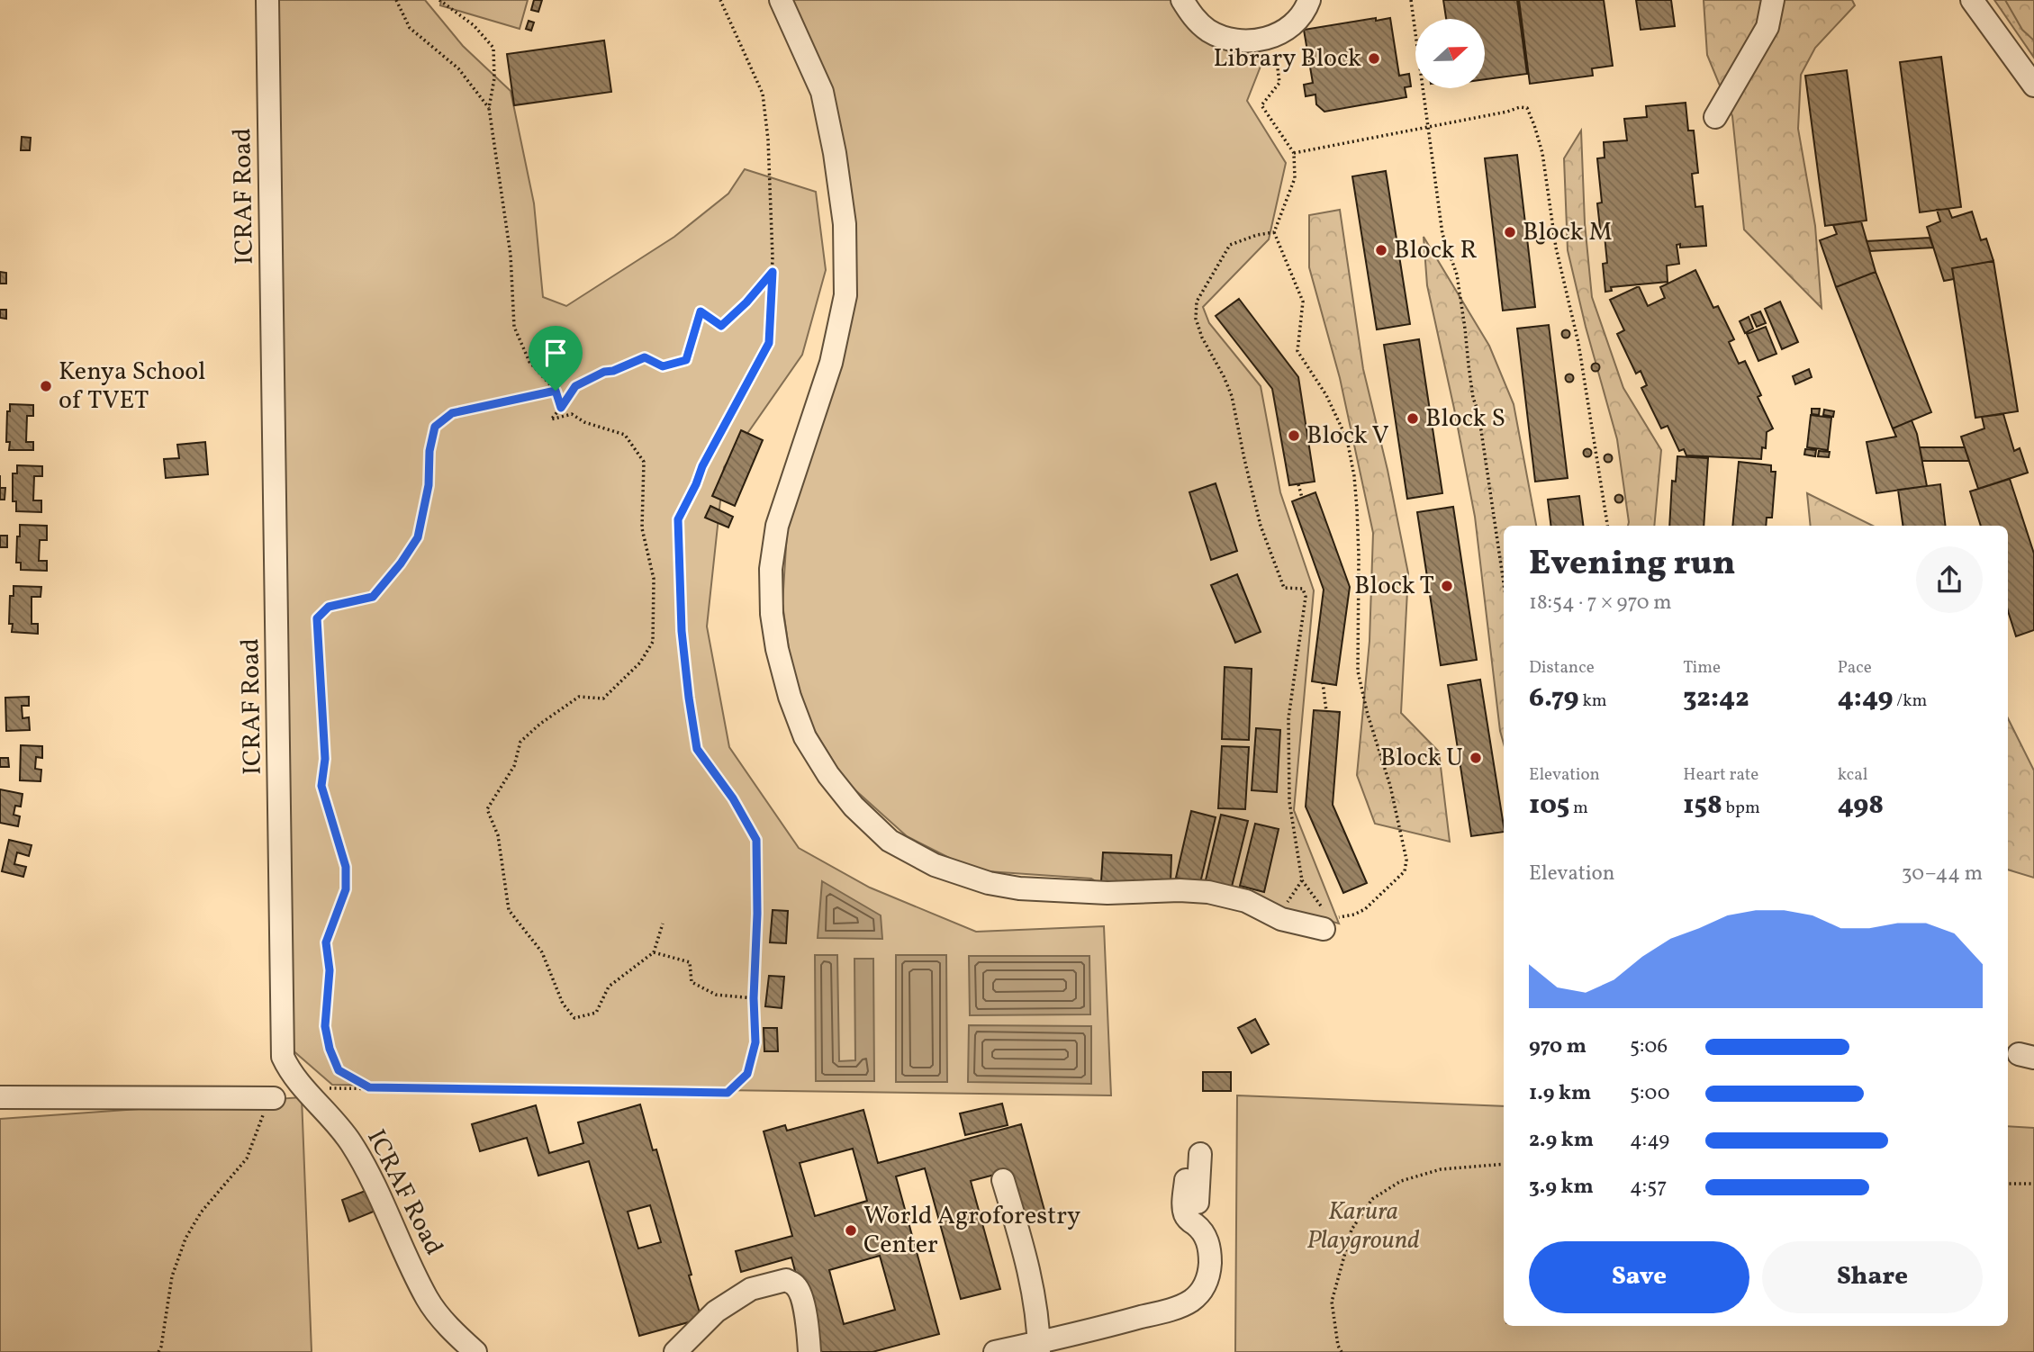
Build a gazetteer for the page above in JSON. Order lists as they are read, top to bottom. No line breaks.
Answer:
{"streets":{"lane":["ICRAF Road"]},"parks":["Karura Playground"],"places":["Library Block","Block M","Block R","Kenya School of TVET","Block S","Block V","Block T","Block U","World Agroforestry Center"],"north":"right","page":{"heading":["Evening run","18:54 · 7 × 970 m"],"stats":[["Distance","6.79 km"],["Time","32:42"],["Pace","4:49 /km"],["Elevation","105 m"],["Heart rate","158 bpm"],["kcal","498"]],"chart":["Elevation","30–44 m"],"list":[{"name":"970 m","note":"5:06"},{"name":"1.9 km","note":"5:00"},{"name":"2.9 km","note":"4:49"},{"name":"3.9 km","note":"4:57"}],"buttons":["Save","Share"]}}
